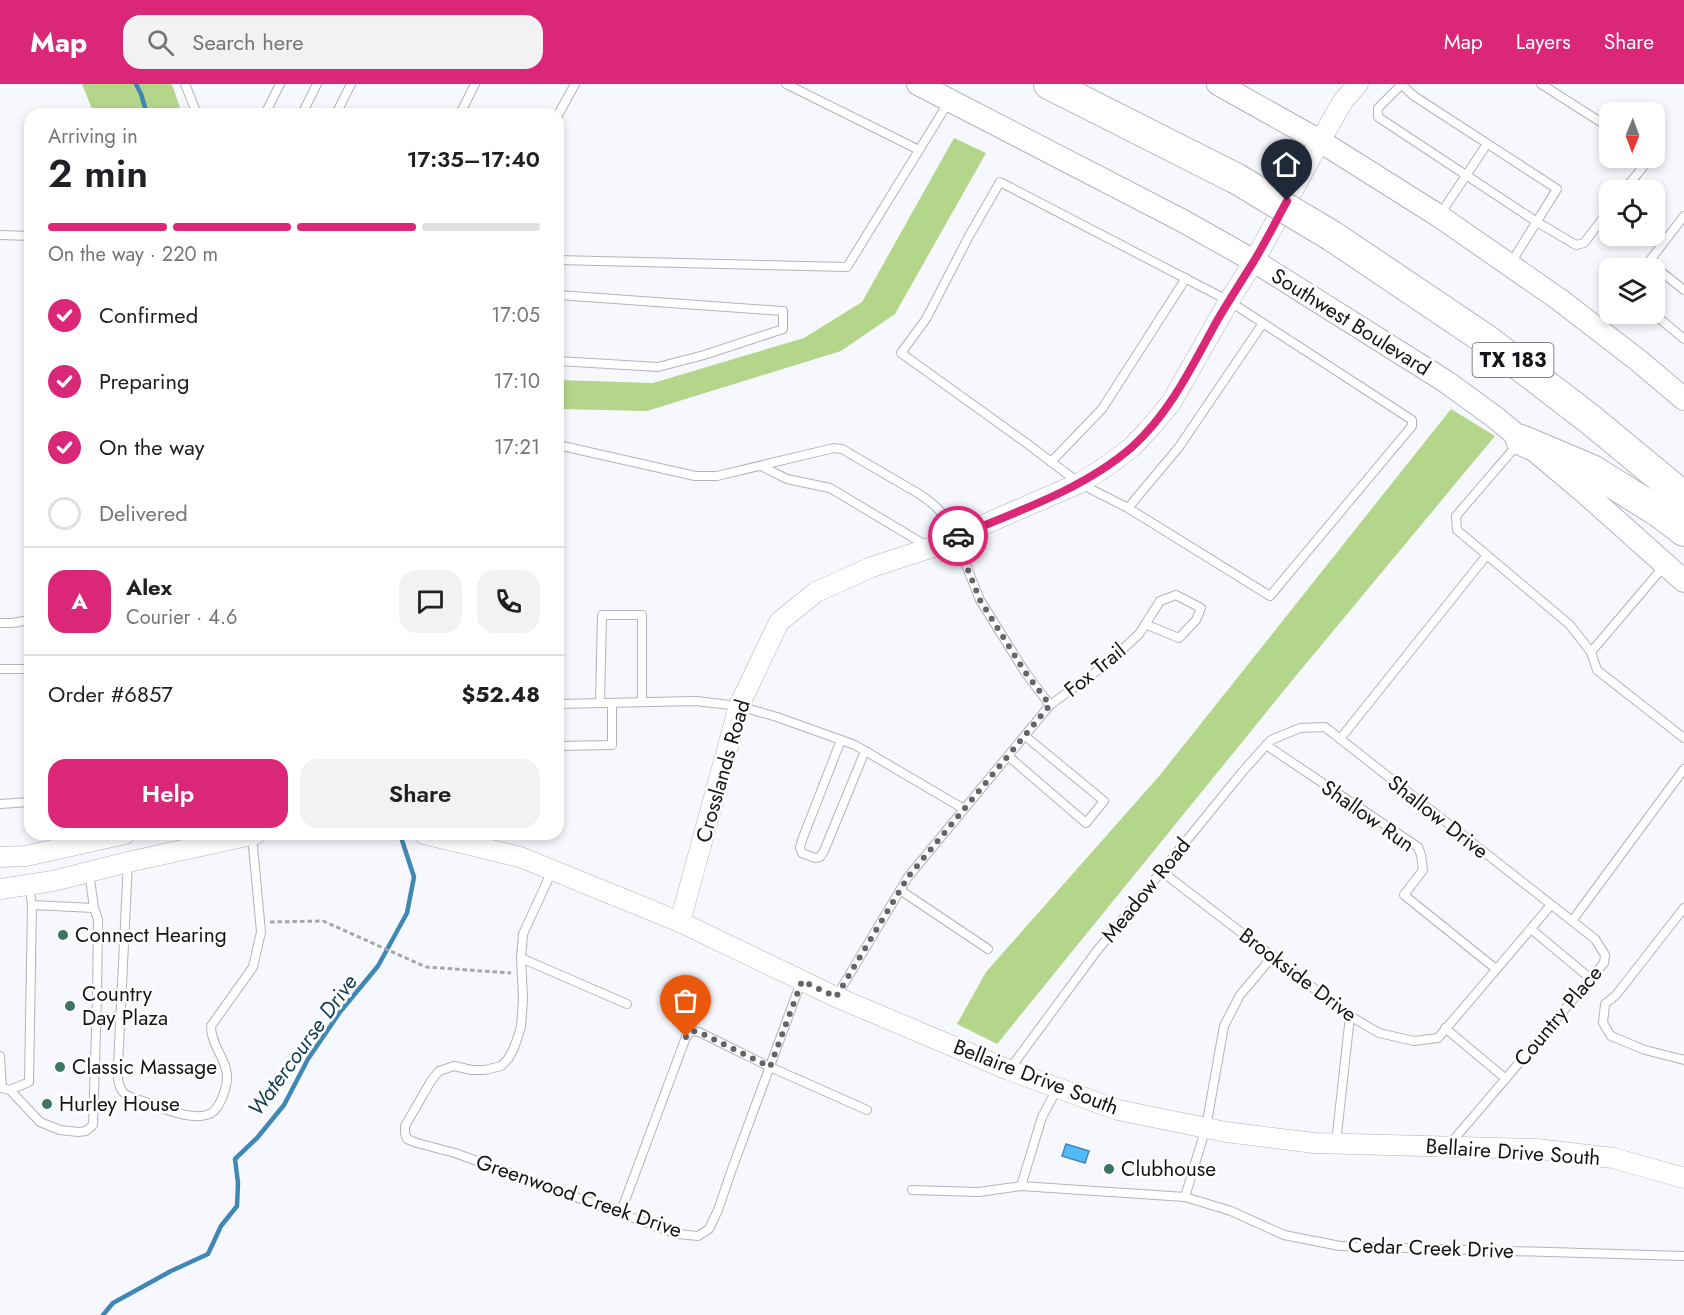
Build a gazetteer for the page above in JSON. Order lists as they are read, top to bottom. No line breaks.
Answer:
{"streets":{"highway":["TX 183"],"main road":["Southwest Boulevard"],"street":["Crosslands Road","Bellaire Drive South"],"lane":["Fox Trail","Shallow Run","Shallow Drive","Meadow Road","Brookside Drive","Country Place","Greenwood Creek Drive","Cedar Creek Drive"]},"crossings":[["Southwest Boulevard","Crosslands Road"],["Fox Trail","Bellaire Drive South"],["Crosslands Road","Bellaire Drive South"],["Shallow Run","Meadow Road"],["Shallow Drive","Meadow Road"],["Shallow Drive","Country Place"],["Meadow Road","Brookside Drive"],["Meadow Road","Bellaire Drive South"],["Country Place","Bellaire Drive South"],["Bellaire Drive South","Greenwood Creek Drive"]],"water":["Watercourse Drive"],"places":["Connect Hearing","Country Day Plaza","Classic Massage","Hurley House","Clubhouse"],"north":"bottom","page":{"header":"Map","search":"Search here","nav":["Map","Layers","Share"],"heading":["2 min","Arriving in","17:35–17:40"],"panel":["Alex","Courier · 4.6","Order #6857","$52.48"],"bar":"On the way · 220 m","list":[["Confirmed","17:05"],["Preparing","17:10"],["On the way","17:21"],"Delivered"],"round":"A","buttons":["Help","Share"]}}
